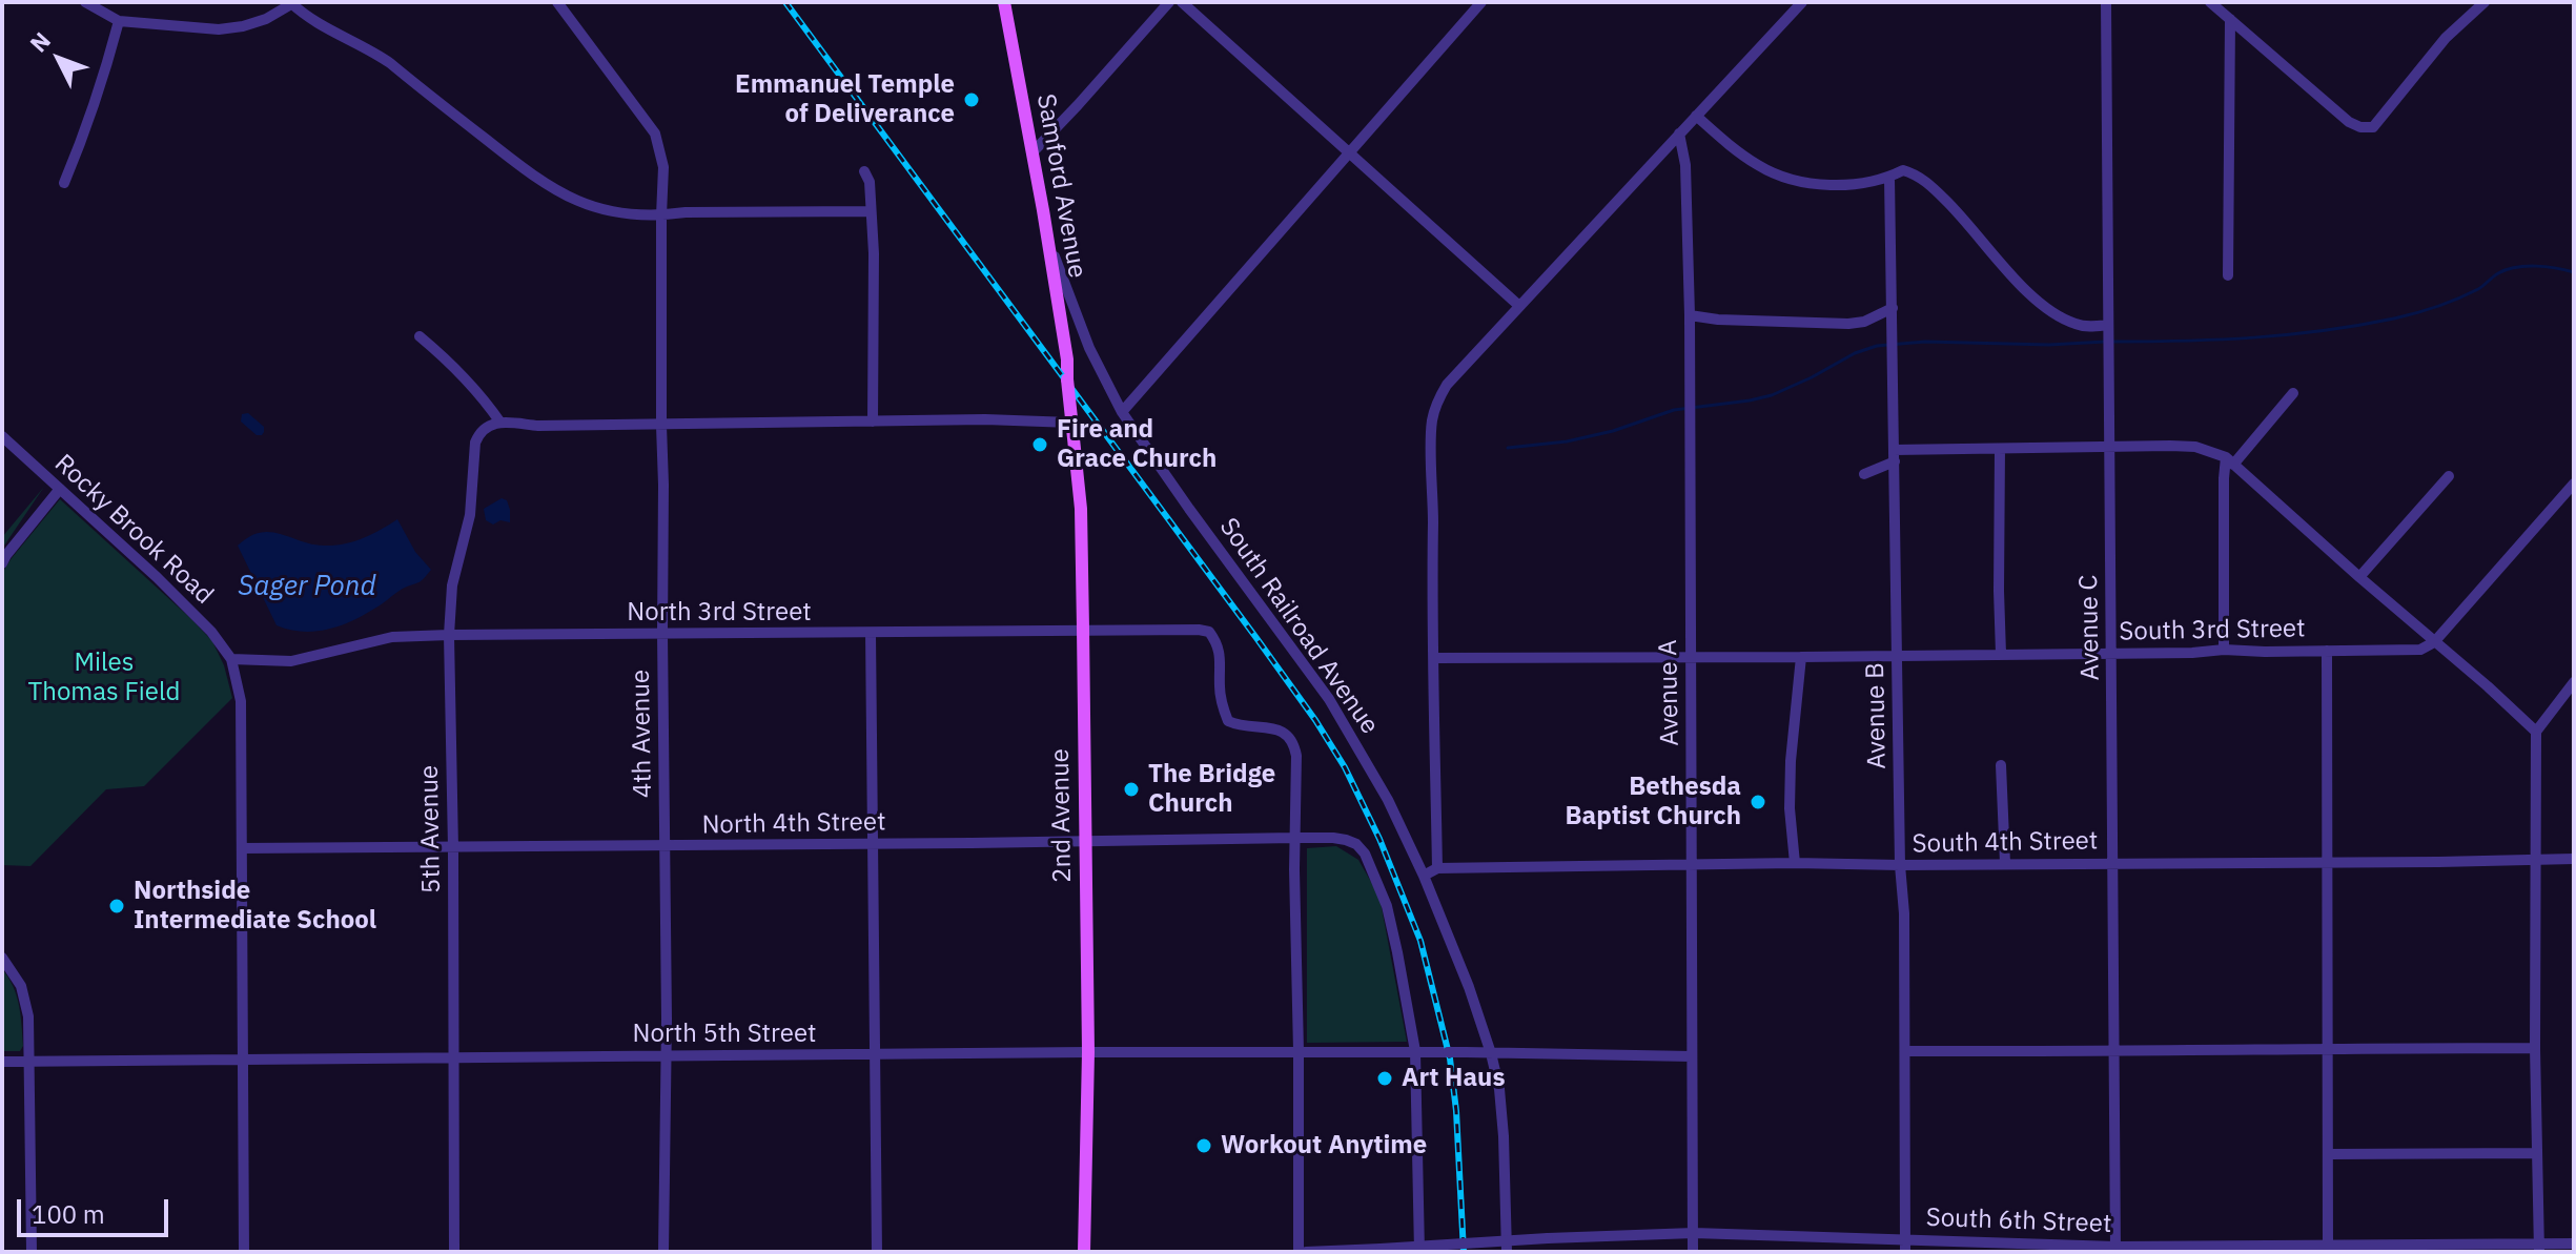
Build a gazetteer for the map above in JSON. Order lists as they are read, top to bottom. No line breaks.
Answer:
{"streets":{"main road":["Samford Avenue","2nd Avenue"],"street":["Rocky Brook Road","North 3rd Street","South Railroad Avenue","Avenue C","South 3rd Street","Avenue A","Avenue B","4th Avenue","North 4th Street","5th Avenue","South 4th Street","North 5th Street","South 6th Street"]},"crossings":[["Samford Avenue","South Railroad Avenue"],["Samford Avenue","2nd Avenue"],["Rocky Brook Road","North 3rd Street"],["North 3rd Street","4th Avenue"],["North 3rd Street","2nd Avenue"],["North 3rd Street","North 4th Street"],["North 3rd Street","5th Avenue"],["South Railroad Avenue","North 5th Street"],["Avenue C","South 3rd Street"],["Avenue C","South 4th Street"],["Avenue C","South 6th Street"],["South 3rd Street","Avenue A"],["South 3rd Street","Avenue B"],["Avenue A","South 4th Street"],["Avenue A","North 5th Street"],["Avenue A","South 6th Street"],["Avenue B","South 4th Street"],["Avenue B","South 6th Street"],["4th Avenue","North 4th Street"],["4th Avenue","North 5th Street"],["2nd Avenue","North 4th Street"],["2nd Avenue","North 5th Street"],["North 4th Street","5th Avenue"],["North 4th Street","North 5th Street"],["5th Avenue","North 5th Street"]],"water":["Sager Pond"],"parks":["Miles Thomas Field"],"places":["Emmanuel Temple of Deliverance","Fire and Grace Church","The Bridge Church","Bethesda Baptist Church","Northside Intermediate School","Art Haus","Workout Anytime"],"scale_bar":"100 m","north":"top left"}
